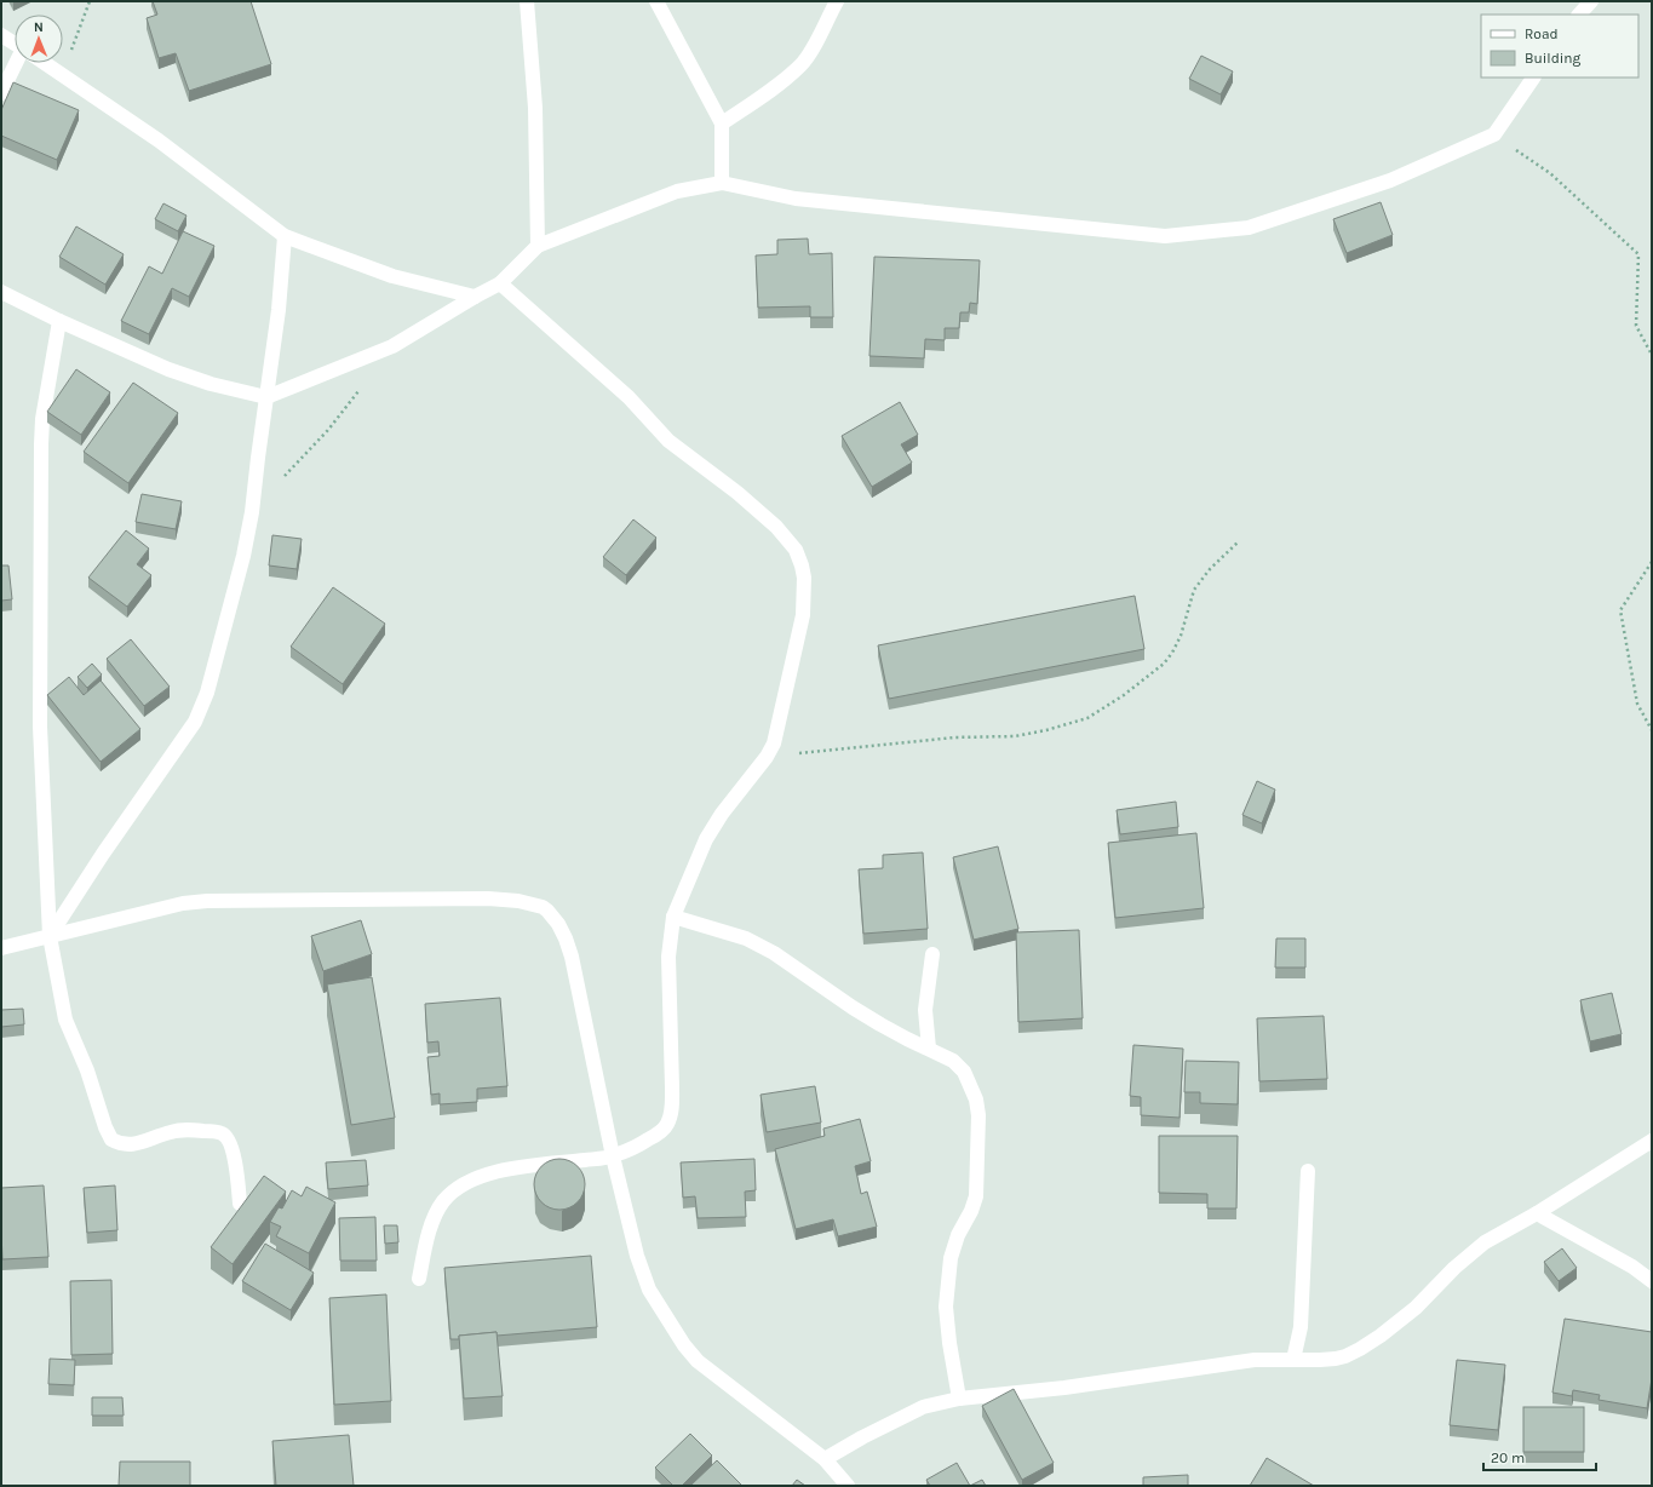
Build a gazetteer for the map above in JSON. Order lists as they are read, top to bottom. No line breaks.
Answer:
{"legend":["Road","Building"],"scale_bar":"20 m","north":"top"}
